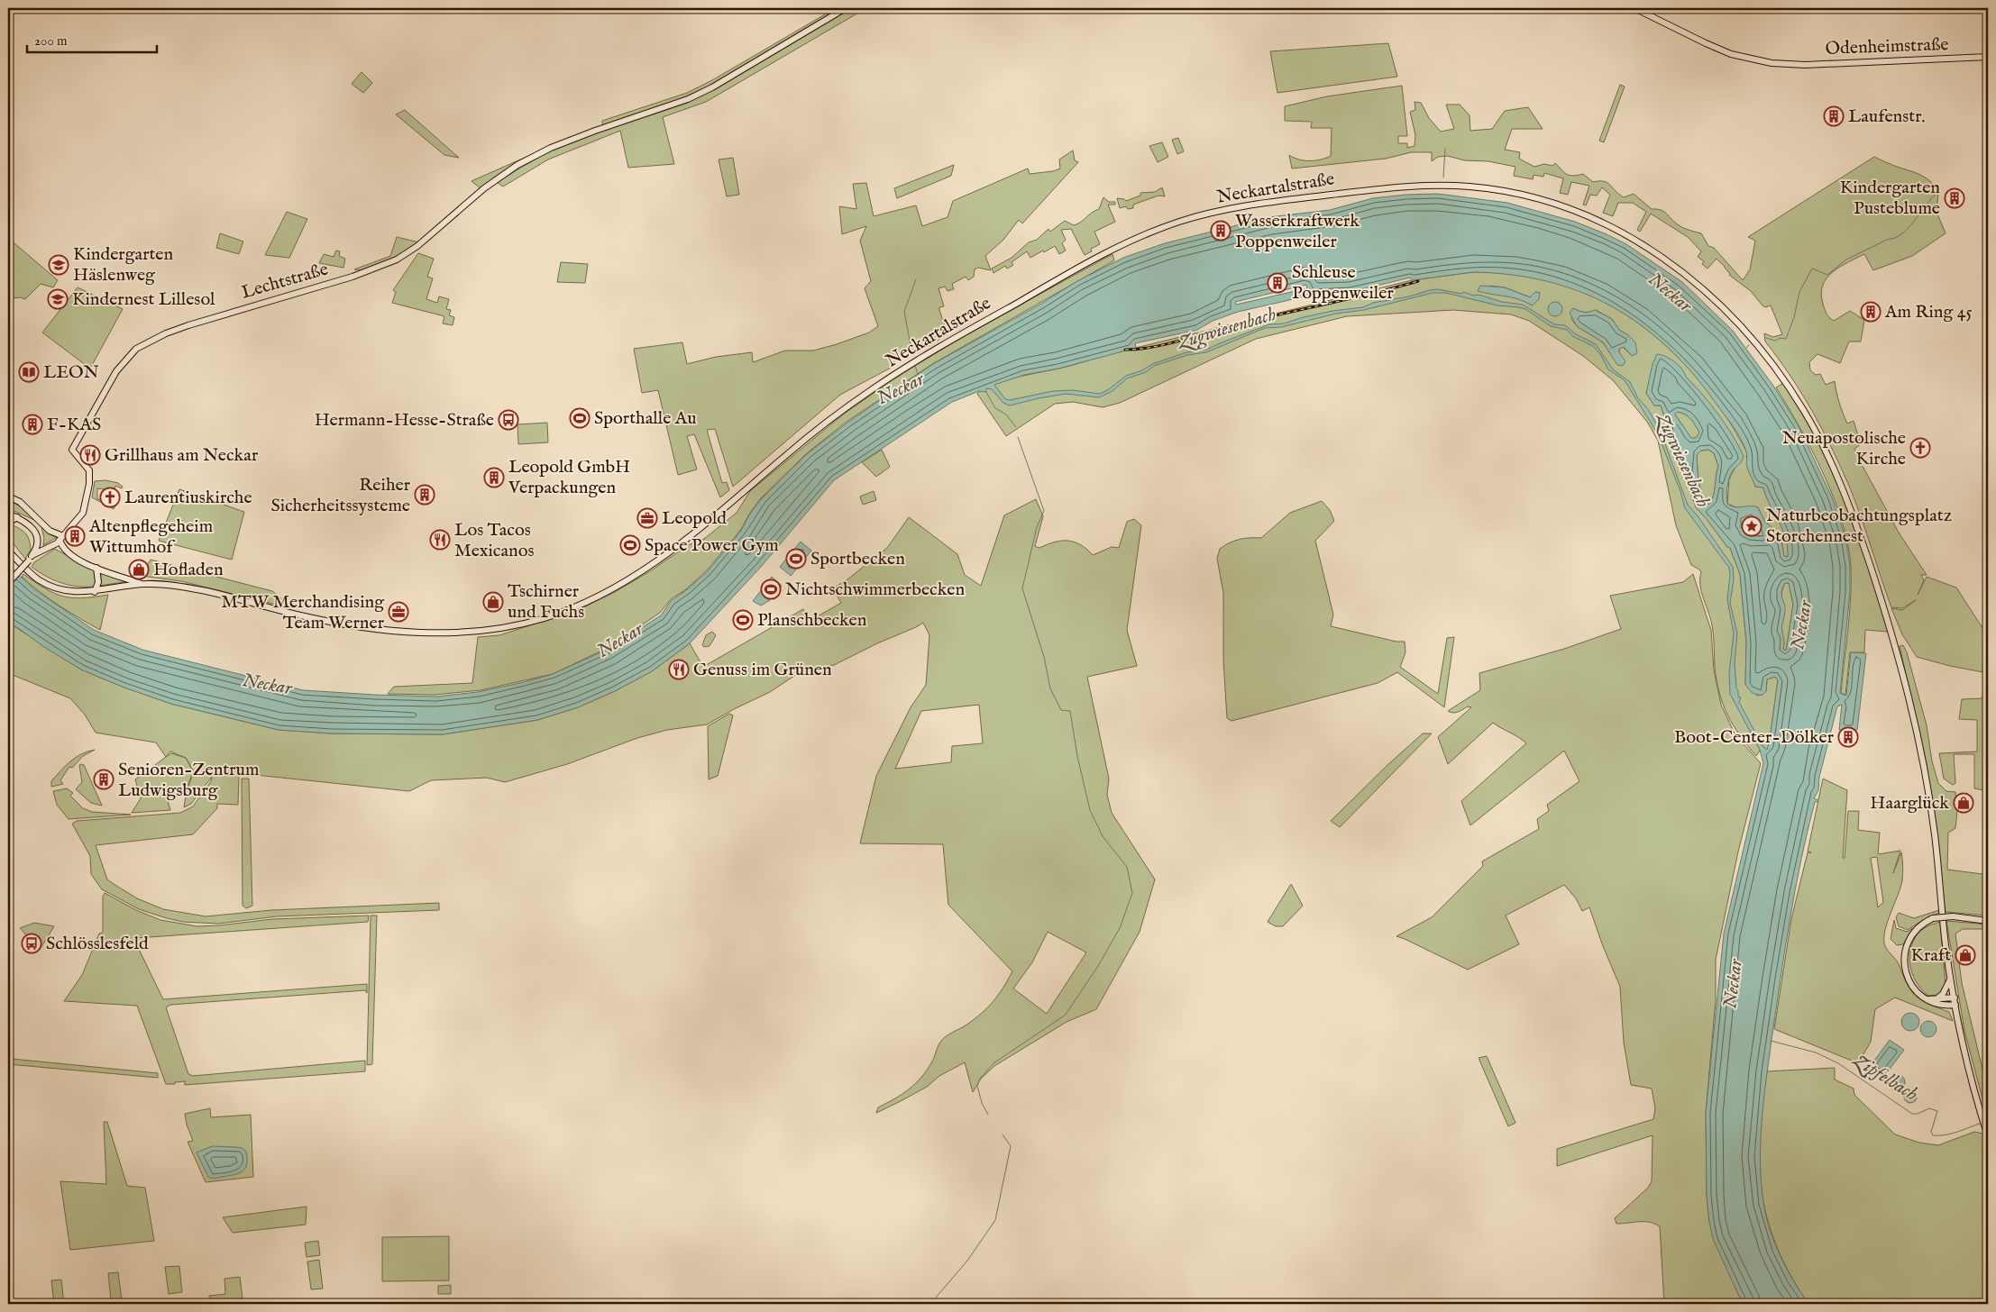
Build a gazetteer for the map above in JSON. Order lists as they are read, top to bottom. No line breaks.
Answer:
{"streets":{"main road":["Odenheimstraße","Neckartalstraße","Lechtstraße"]},"water":["Neckar","Zugwiesenbach","Zipfelbach"],"places":{"building":["Laufenstr.","Kindergarten Pusteblume","Wasserkraftwerk Poppenweiler","Schleuse Poppenweiler","Am Ring 45","F-KAS","Leopold GmbH Verpackungen","Reiher Sicherheitssysteme","Altenpflegeheim Wittumhof","Boot-Center-Dölker","Senioren-Zentrum Ludwigsburg"],"school or university":["Kindergarten Häslenweg","Kindernest Lillesol"],"library":["LEON"],"sports":["Sporthalle Au","Space Power Gym","Sportbecken","Nichtschwimmerbecken","Planschbecken"],"bus stop":["Hermann-Hesse-Straße","Schlösslesfeld"],"church":["Neuapostolische Kirche","Laurentiuskirche"],"restaurant":["Grillhaus am Neckar","Los Tacos Mexicanos","Genuss im Grünen"],"office":["Leopold","MTW Merchandising Team Werner"],"place":["Naturbeobachtungsplatz Storchennest"],"shop":["Hofladen","Tschirner und Fuchs","Haarglück","Kraft"]},"scale_bar":"200 m"}
